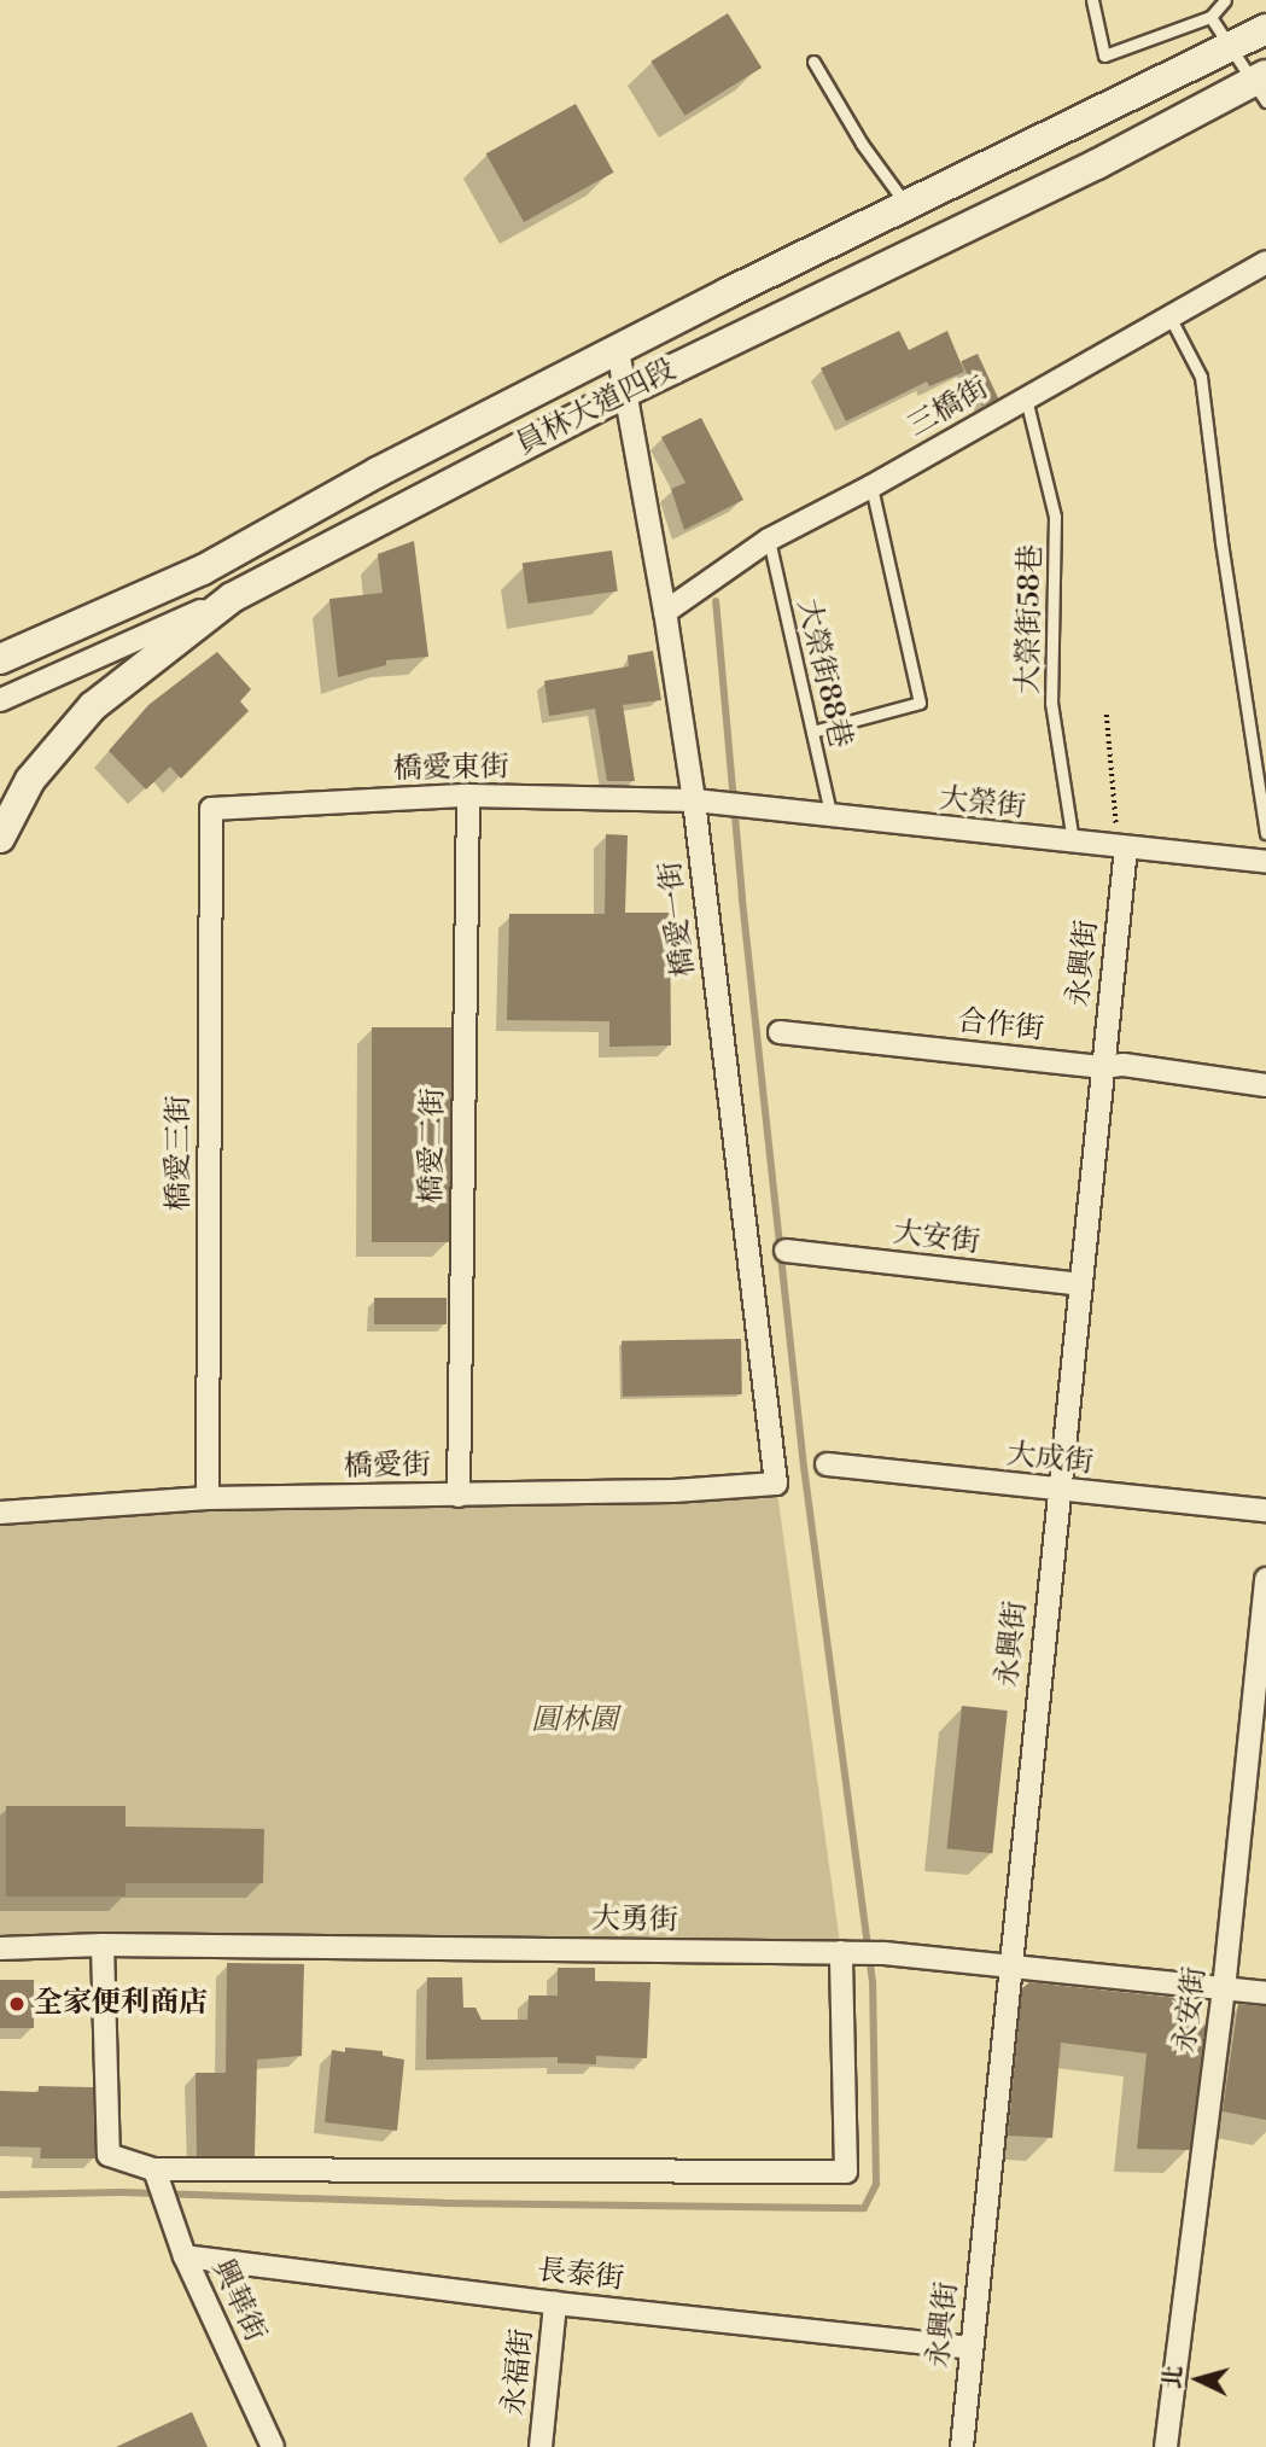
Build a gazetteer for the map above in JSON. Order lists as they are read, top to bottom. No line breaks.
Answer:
{"streets":{"main road":["員林大道四段"],"street":["三橋街","橋愛東街","大榮街","橋愛一街","永興街","合作街","橋愛二街","橋愛三街","大安街","大成街","橋愛街","大勇街","永安街","長泰街","興華街","永福街"],"lane":["大榮街58巷","大榮街88巷"]},"crossings":[["員林大道四段","橋愛一街"],["三橋街","大榮街58巷"],["三橋街","大榮街88巷"],["三橋街","橋愛一街"],["大榮街58巷","大榮街"],["大榮街88巷","大榮街"],["橋愛東街","大榮街"],["橋愛東街","橋愛一街"],["橋愛東街","橋愛二街"],["橋愛東街","橋愛三街"],["大榮街","橋愛一街"],["大榮街","永興街"],["橋愛一街","橋愛街"],["永興街","合作街"],["永興街","大安街"],["永興街","大成街"],["永興街","大勇街"],["永興街","長泰街"],["橋愛二街","橋愛街"],["橋愛三街","橋愛街"],["大勇街","永安街"],["長泰街","興華街"],["長泰街","永福街"]],"parks":["圓林園"],"places":["全家便利商店"],"north":"left"}
